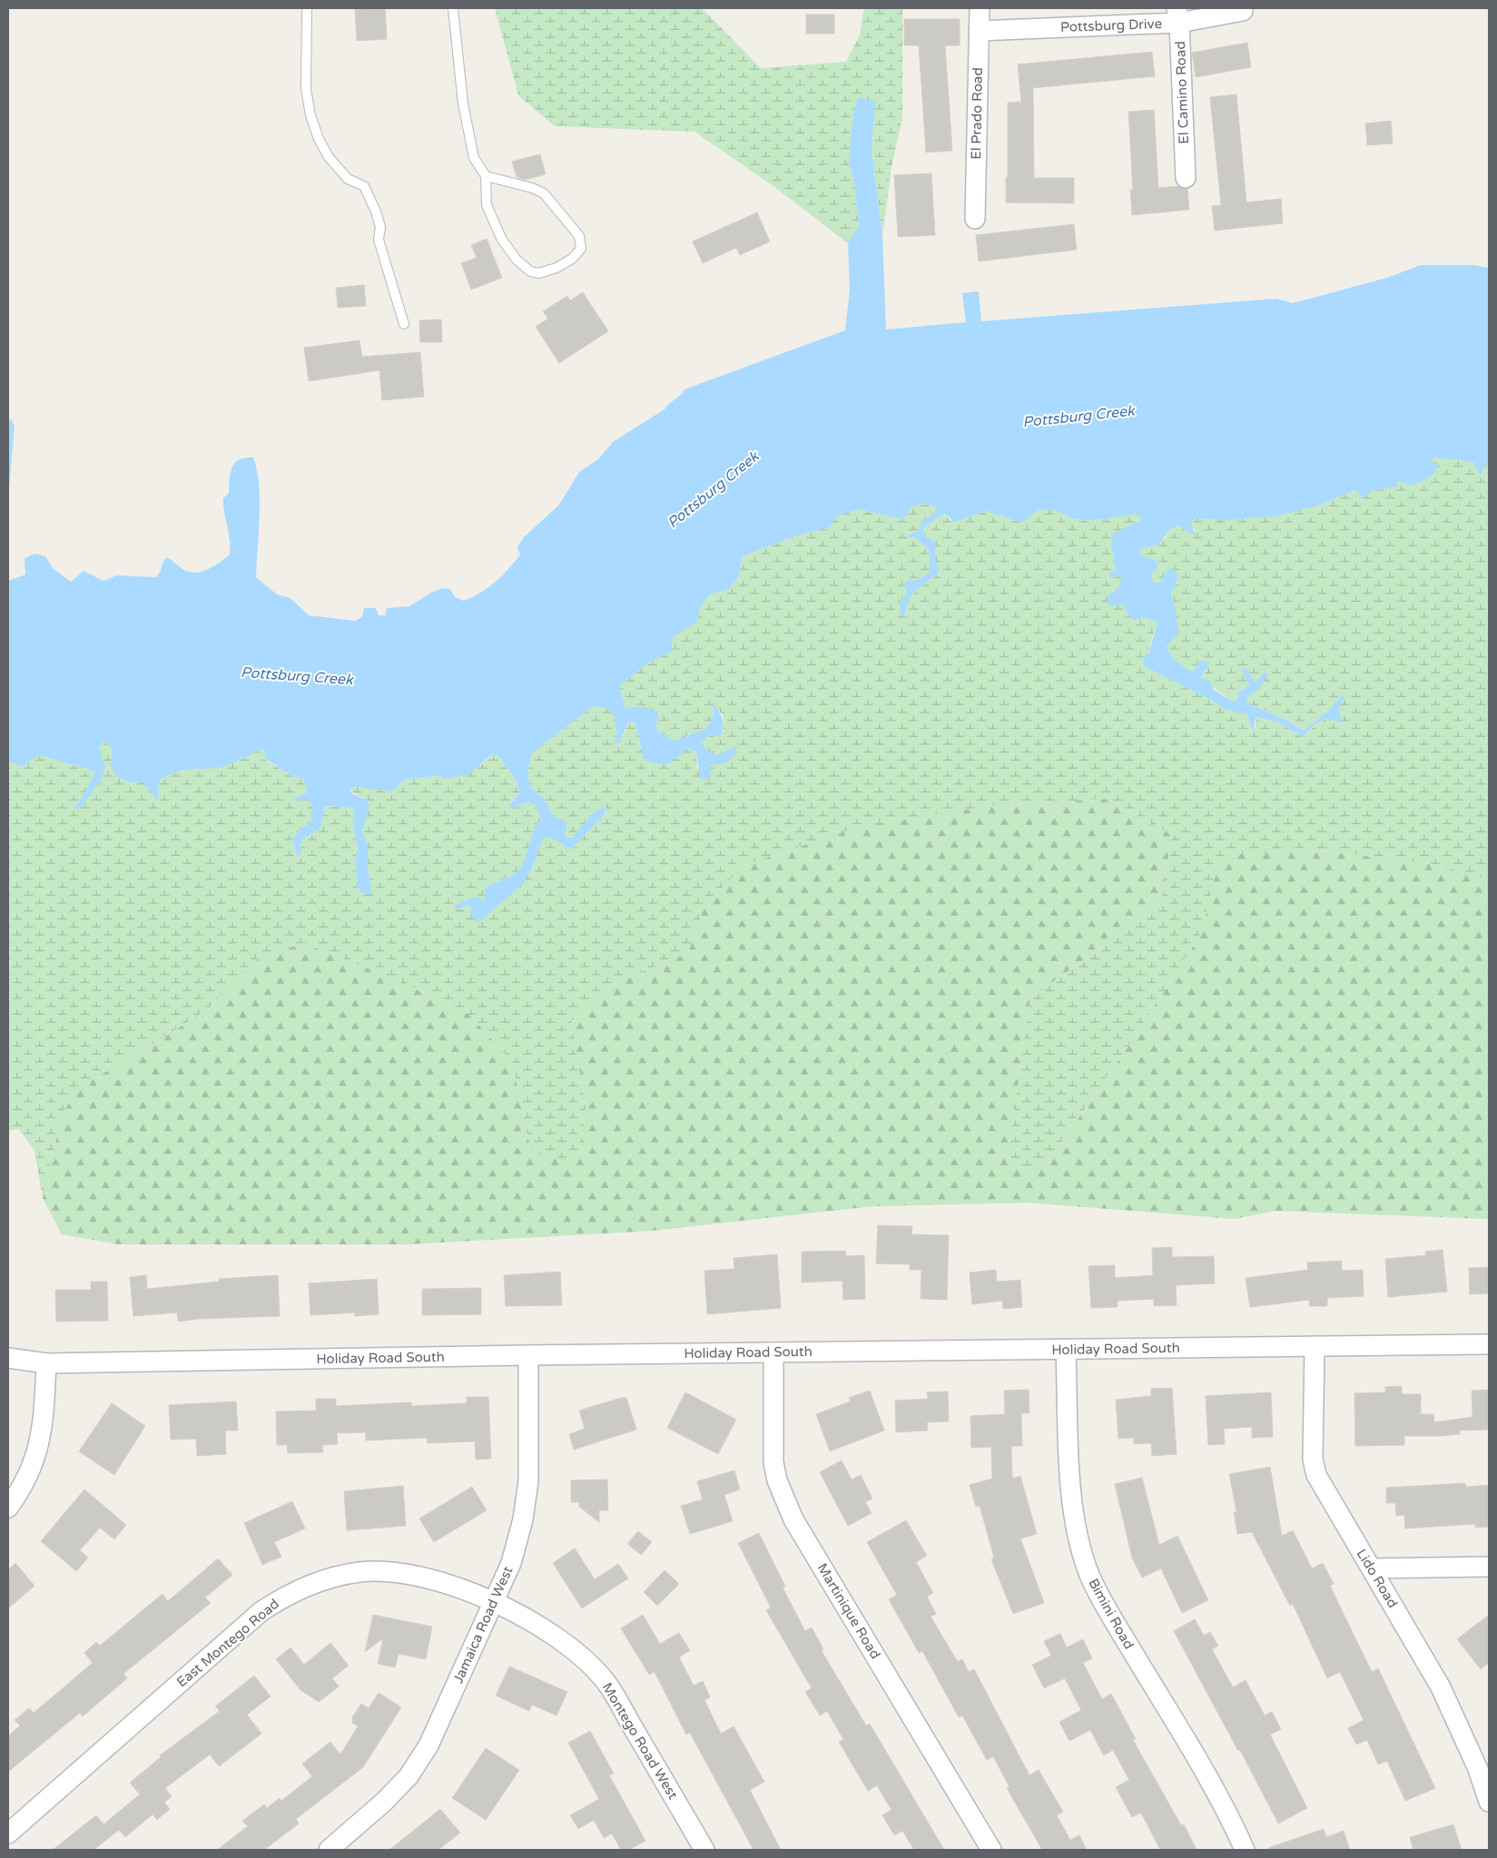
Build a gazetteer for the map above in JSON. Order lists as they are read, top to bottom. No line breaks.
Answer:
{"streets":{"street":["Pottsburg Drive","El Camino Road","El Prado Road","Holiday Road South","Lido Road","Martinique Road","Bimini Road","Jamaica Road West","East Montego Road","Montego Road West"]},"crossings":[["Pottsburg Drive","El Camino Road"],["Pottsburg Drive","El Prado Road"],["Holiday Road South","Lido Road"],["Holiday Road South","Martinique Road"],["Holiday Road South","Bimini Road"],["Holiday Road South","Jamaica Road West"],["Jamaica Road West","East Montego Road"],["Jamaica Road West","Montego Road West"],["East Montego Road","Montego Road West"]],"water":["Pottsburg Creek"]}
